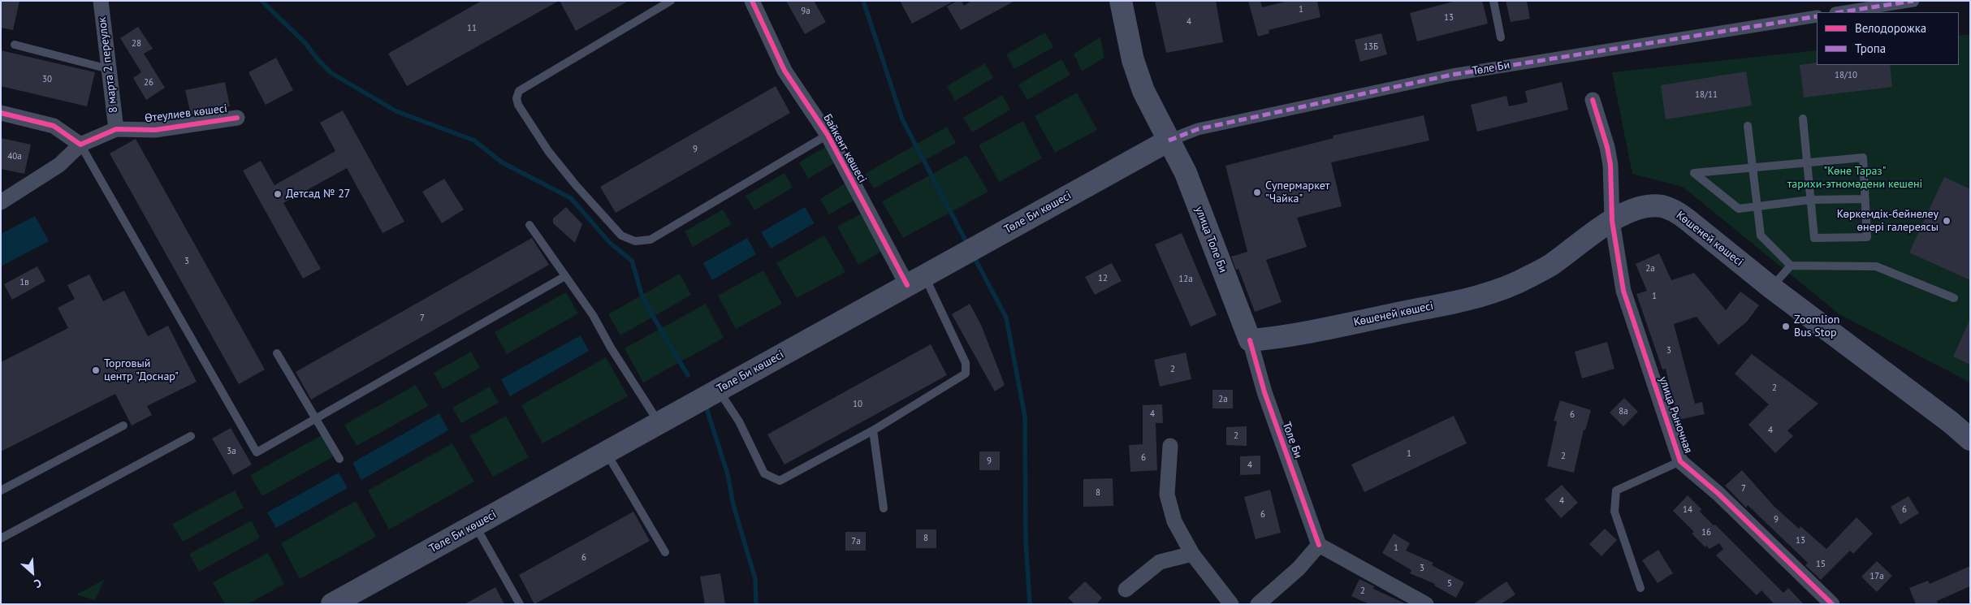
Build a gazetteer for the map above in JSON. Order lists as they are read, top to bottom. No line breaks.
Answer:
{"streets":{"main road":["Төле Би көшесі","Көшеней көшесі","улица Толе Би"],"street":["8 марта 2 переулок","Төле Би","Өтеулиев көшесі","Байкент көшесі","улица Рыночная","Толе Би"]},"crossings":[["8 марта 2 переулок","Өтеулиев көшесі"],["Төле Би","Төле Би көшесі"],["Төле Би","улица Толе Би"],["Байкент көшесі","Төле Би көшесі"],["Төле Би көшесі","улица Толе Би"],["Көшеней көшесі","улица Толе Би"],["Көшеней көшесі","улица Рыночная"],["Көшеней көшесі","Толе Би"],["улица Толе Би","Толе Би"]],"parks":["\"Көне Тараз\" тарихи-этномәдени кешені"],"places":["Супермаркет \"Чайка\"","Детсад № 27","Көркемдік-бейнелеу өнері галереясы","Zoomlion Bus Stop","Торговый центр \"Доснар\""],"house_numbers":["1","9а","13","4","11","28","13Б","18/10","30","26","18/11","9","40а","3","2а","12","12а","1в","1","7","3","2","2","2а","10","8а","4","6","4","2","3а","1","2","6","9","4","7","8","4","14","6","6","9","16","8","13","7а","1","6","15","3","17а","5","2"],"legend":["Велодорожка","Тропа"],"north":"bottom right"}
